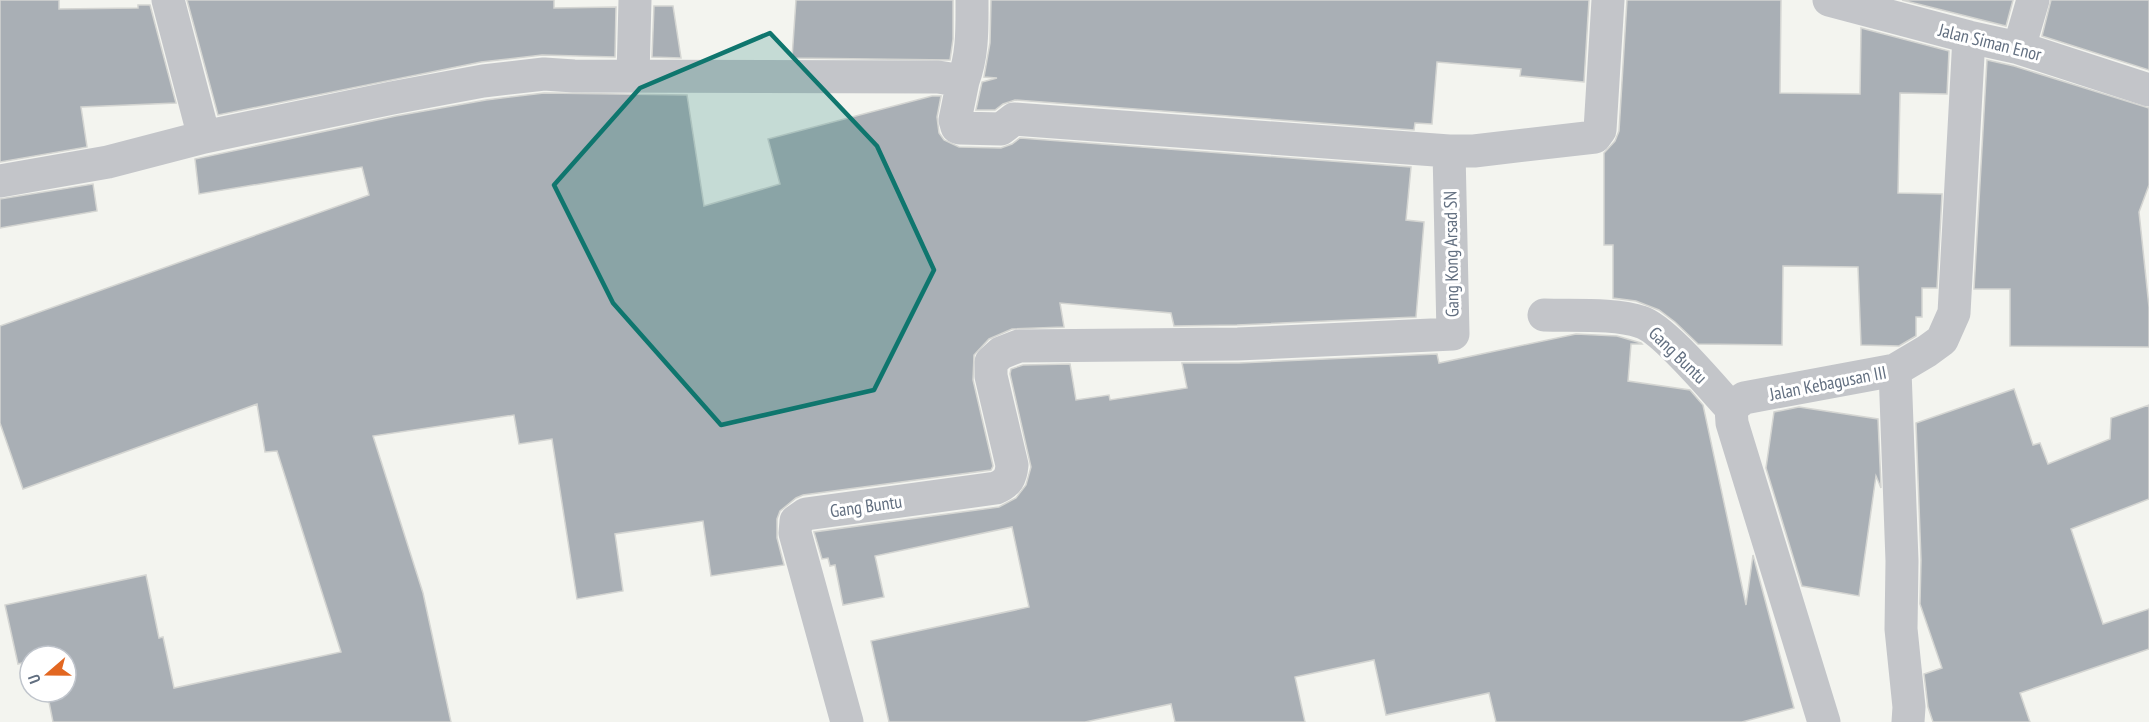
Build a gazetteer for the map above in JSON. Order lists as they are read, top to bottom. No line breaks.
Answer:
{"streets":{"street":["Jalan Siman Enor","Gang Kong Arsad SN","Gang Buntu","Jalan Kebagusan III"]},"crossings":[["Jalan Siman Enor","Jalan Kebagusan III"],["Gang Kong Arsad SN","Gang Buntu"],["Gang Buntu","Jalan Kebagusan III"]],"north":"left"}
